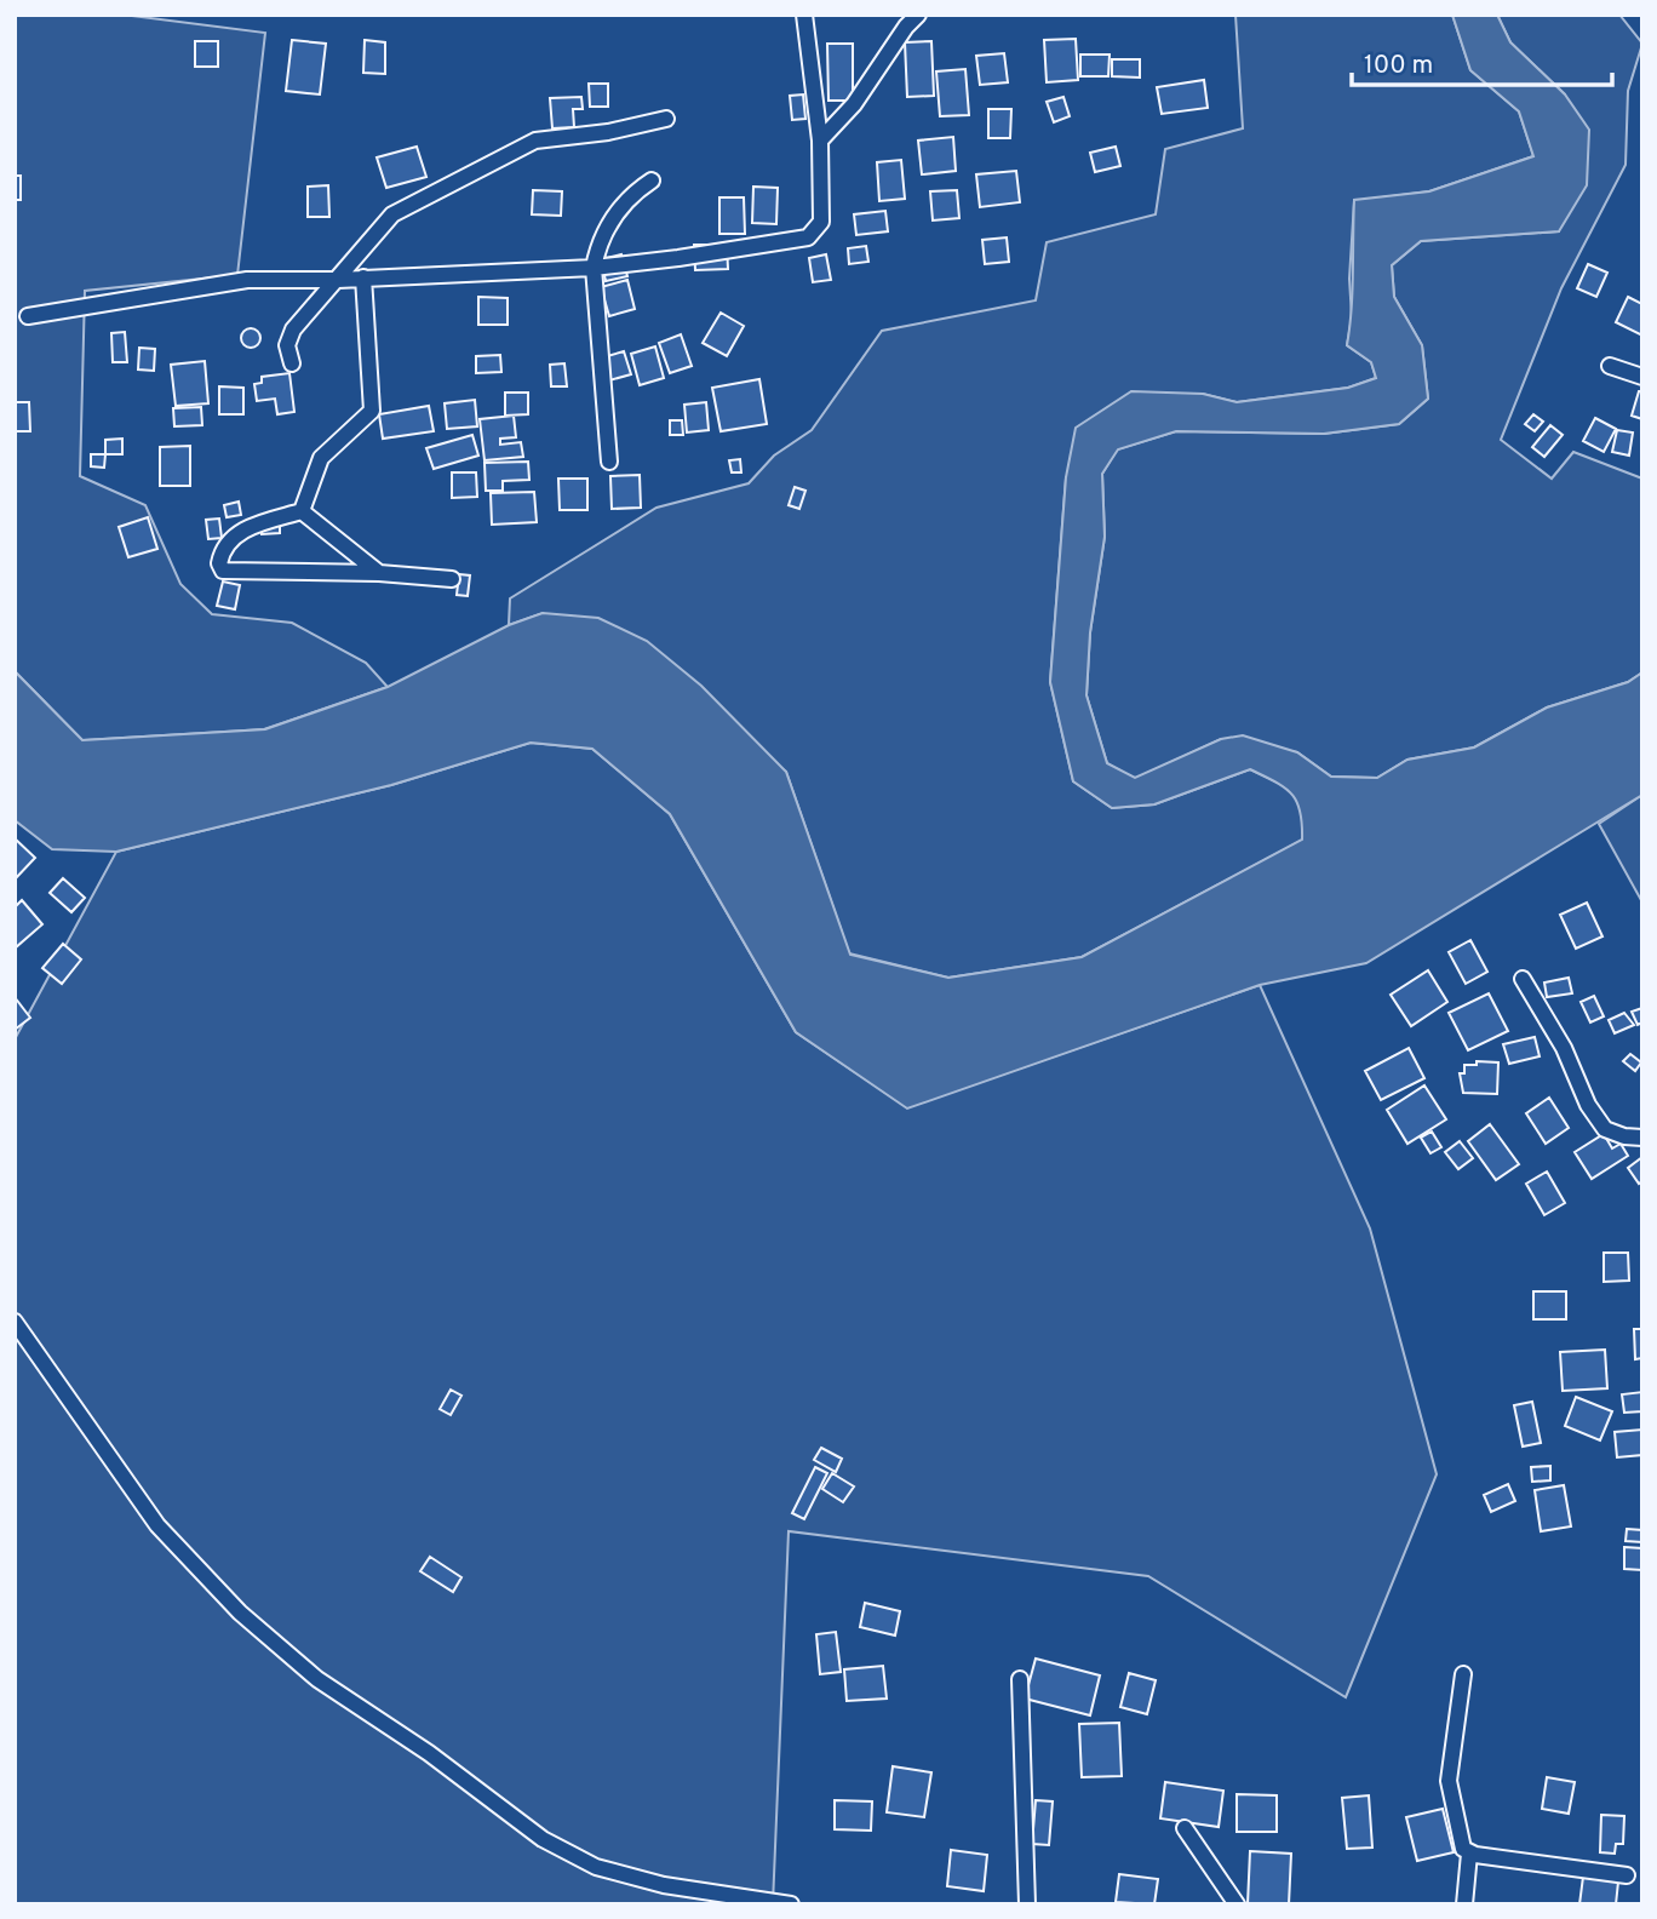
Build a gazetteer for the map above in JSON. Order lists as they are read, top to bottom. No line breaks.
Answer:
{"scale_bar":"100 m"}
